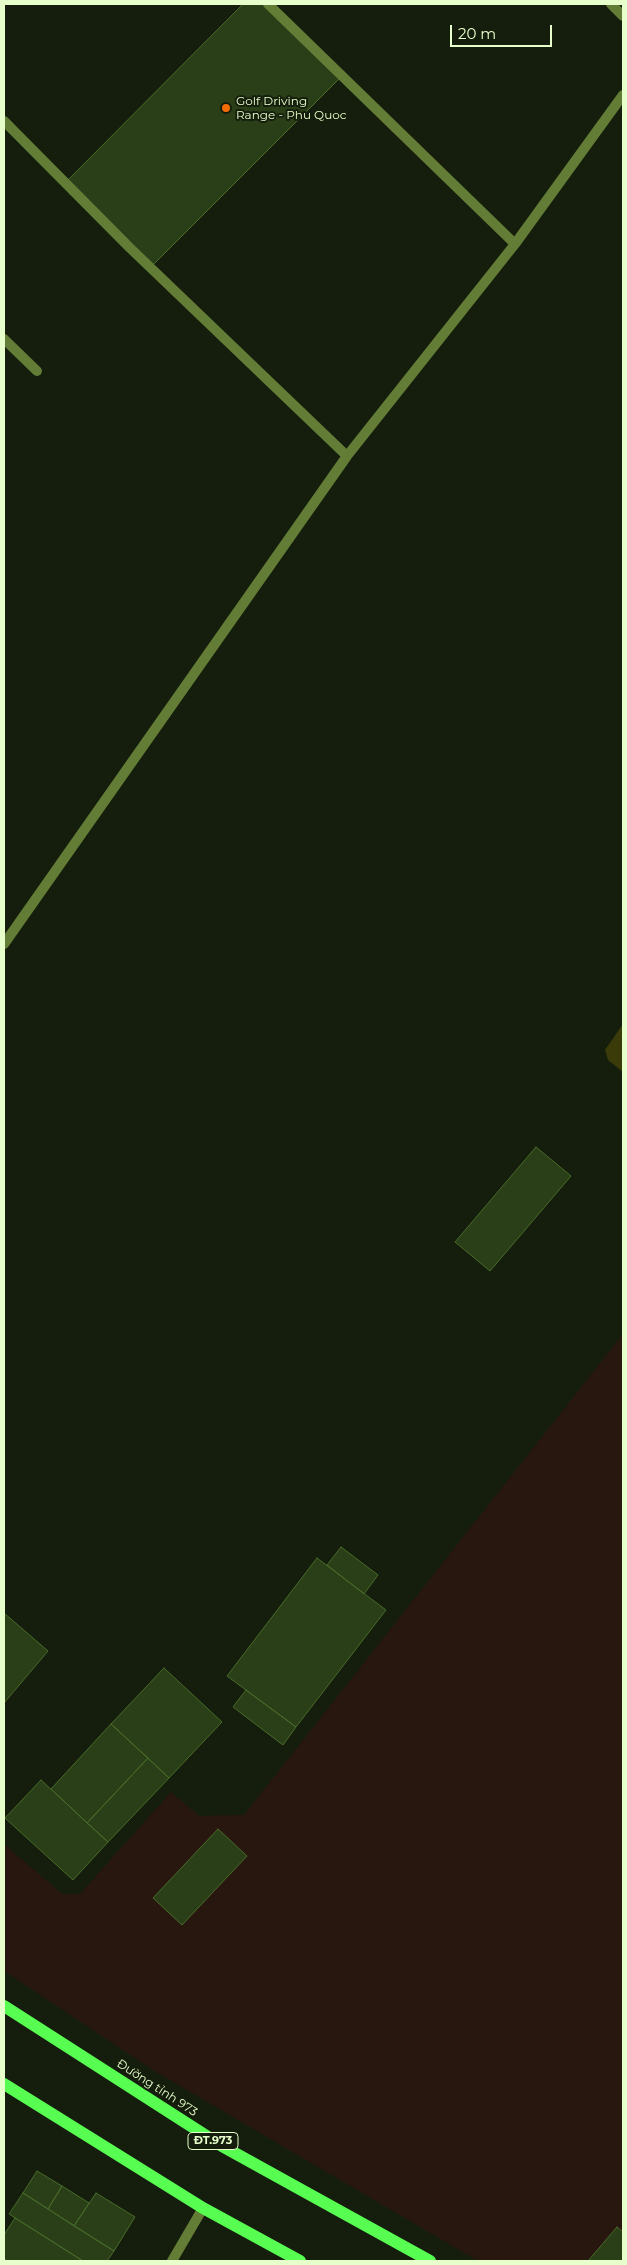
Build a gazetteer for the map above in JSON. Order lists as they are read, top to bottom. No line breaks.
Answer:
{"streets":{"main road":["Đường tỉnh 973","ĐT.973"]},"places":["Golf Driving Range - Phu Quoc"],"scale_bar":"20 m"}
